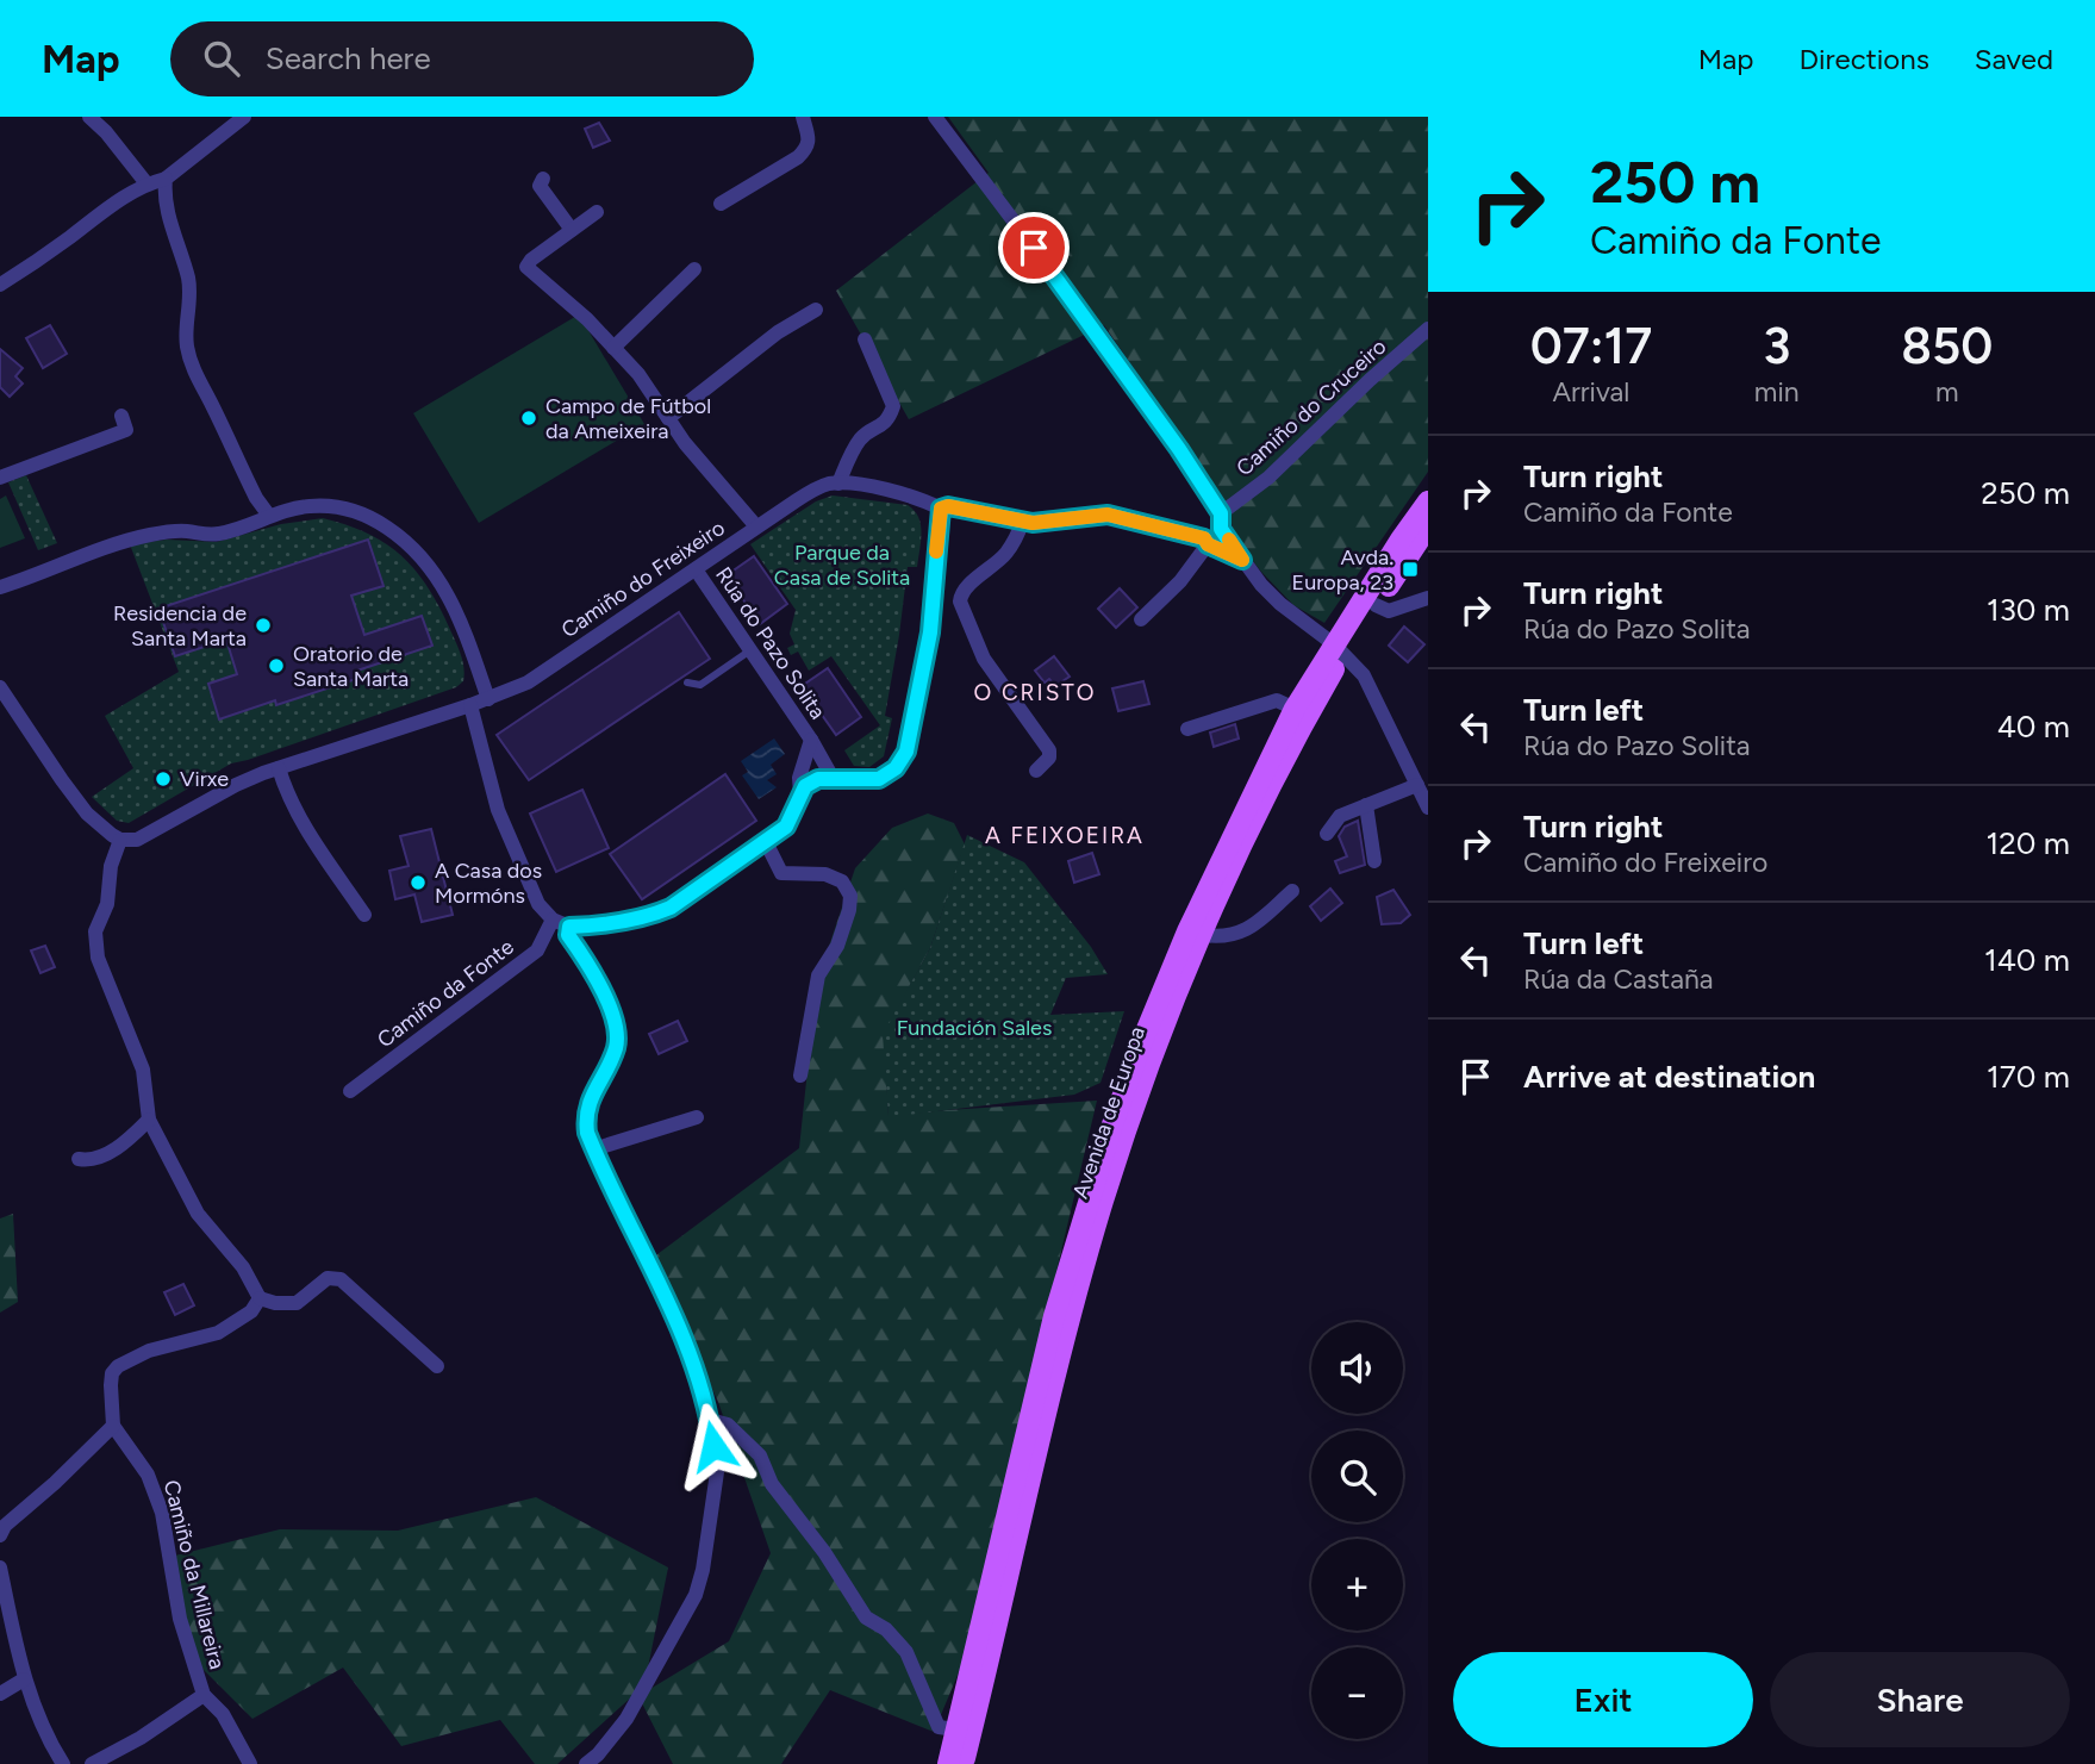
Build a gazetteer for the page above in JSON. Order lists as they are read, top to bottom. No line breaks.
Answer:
{"streets":{"main road":["Avenida de Europa"],"street":["Camiño do Cruceiro","Camiño do Freixeiro","Rúa do Pazo Solita","Camiño da Fonte","Camiño da Millareira"]},"crossings":[["Camiño do Cruceiro","Camiño do Freixeiro"],["Camiño do Freixeiro","Rúa do Pazo Solita"]],"districts":["O CRISTO","A FEIXOEIRA"],"parks":["Parque da Casa de Solita","Fundación Sales"],"places":{"other":["Campo de Fútbol da Ameixeira","Residencia de Santa Marta","Oratorio de Santa Marta","Virxe","A Casa dos Mormóns"],"transit":["Avda. Europa, 23"]},"page":{"header":"Map","search":"Search here","nav":["Map","Directions","Saved"],"turn":["250 m","Camiño da Fonte"],"eta":["07:17","Arrival","3","min","850","m"],"list":[{"name":"Turn right","note":"Camiño da Fonte","value":"250 m"},{"name":"Turn right","note":"Rúa do Pazo Solita","value":"130 m"},{"name":"Turn left","note":"Rúa do Pazo Solita","value":"40 m"},{"name":"Turn right","note":"Camiño do Freixeiro","value":"120 m"},{"name":"Turn left","note":"Rúa da Castaña","value":"140 m"},{"name":"Arrive at destination","value":"170 m"}],"map_buttons":["+","−"],"buttons":["Exit","Share"]}}
